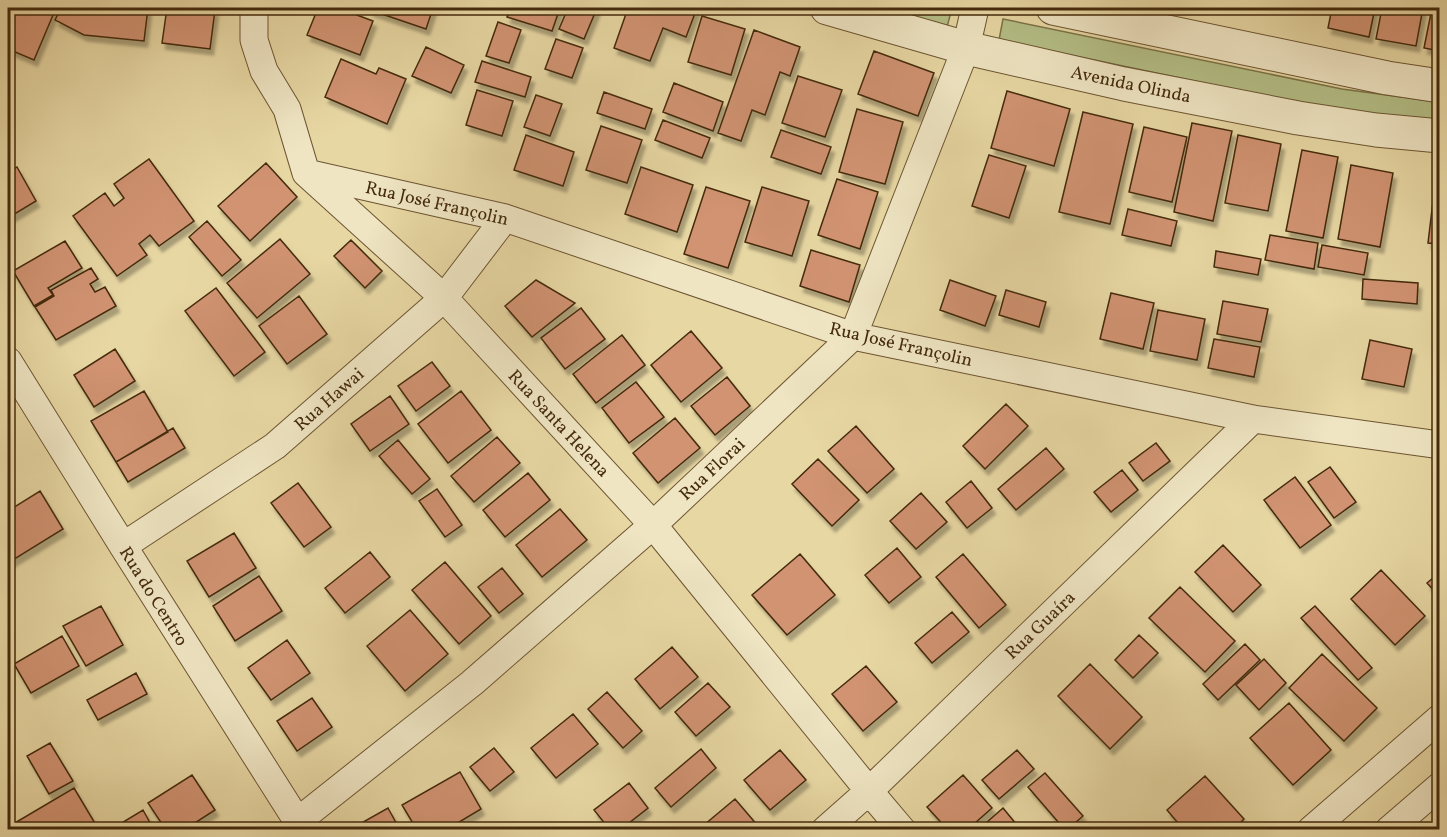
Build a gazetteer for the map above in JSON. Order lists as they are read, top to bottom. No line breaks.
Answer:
{"streets":{"street":["Avenida Olinda","Rua José Françolin","Rua Hawai","Rua Santa Helena","Rua Florai","Rua do Centro","Rua Guaíra"]},"crossings":[["Avenida Olinda","Rua Florai"],["Rua José Françolin","Rua Hawai"],["Rua José Françolin","Rua Santa Helena"],["Rua José Françolin","Rua Florai"],["Rua José Françolin","Rua Guaíra"],["Rua Hawai","Rua Santa Helena"],["Rua Hawai","Rua do Centro"],["Rua Santa Helena","Rua Florai"],["Rua Santa Helena","Rua Guaíra"],["Rua Florai","Rua do Centro"]]}
